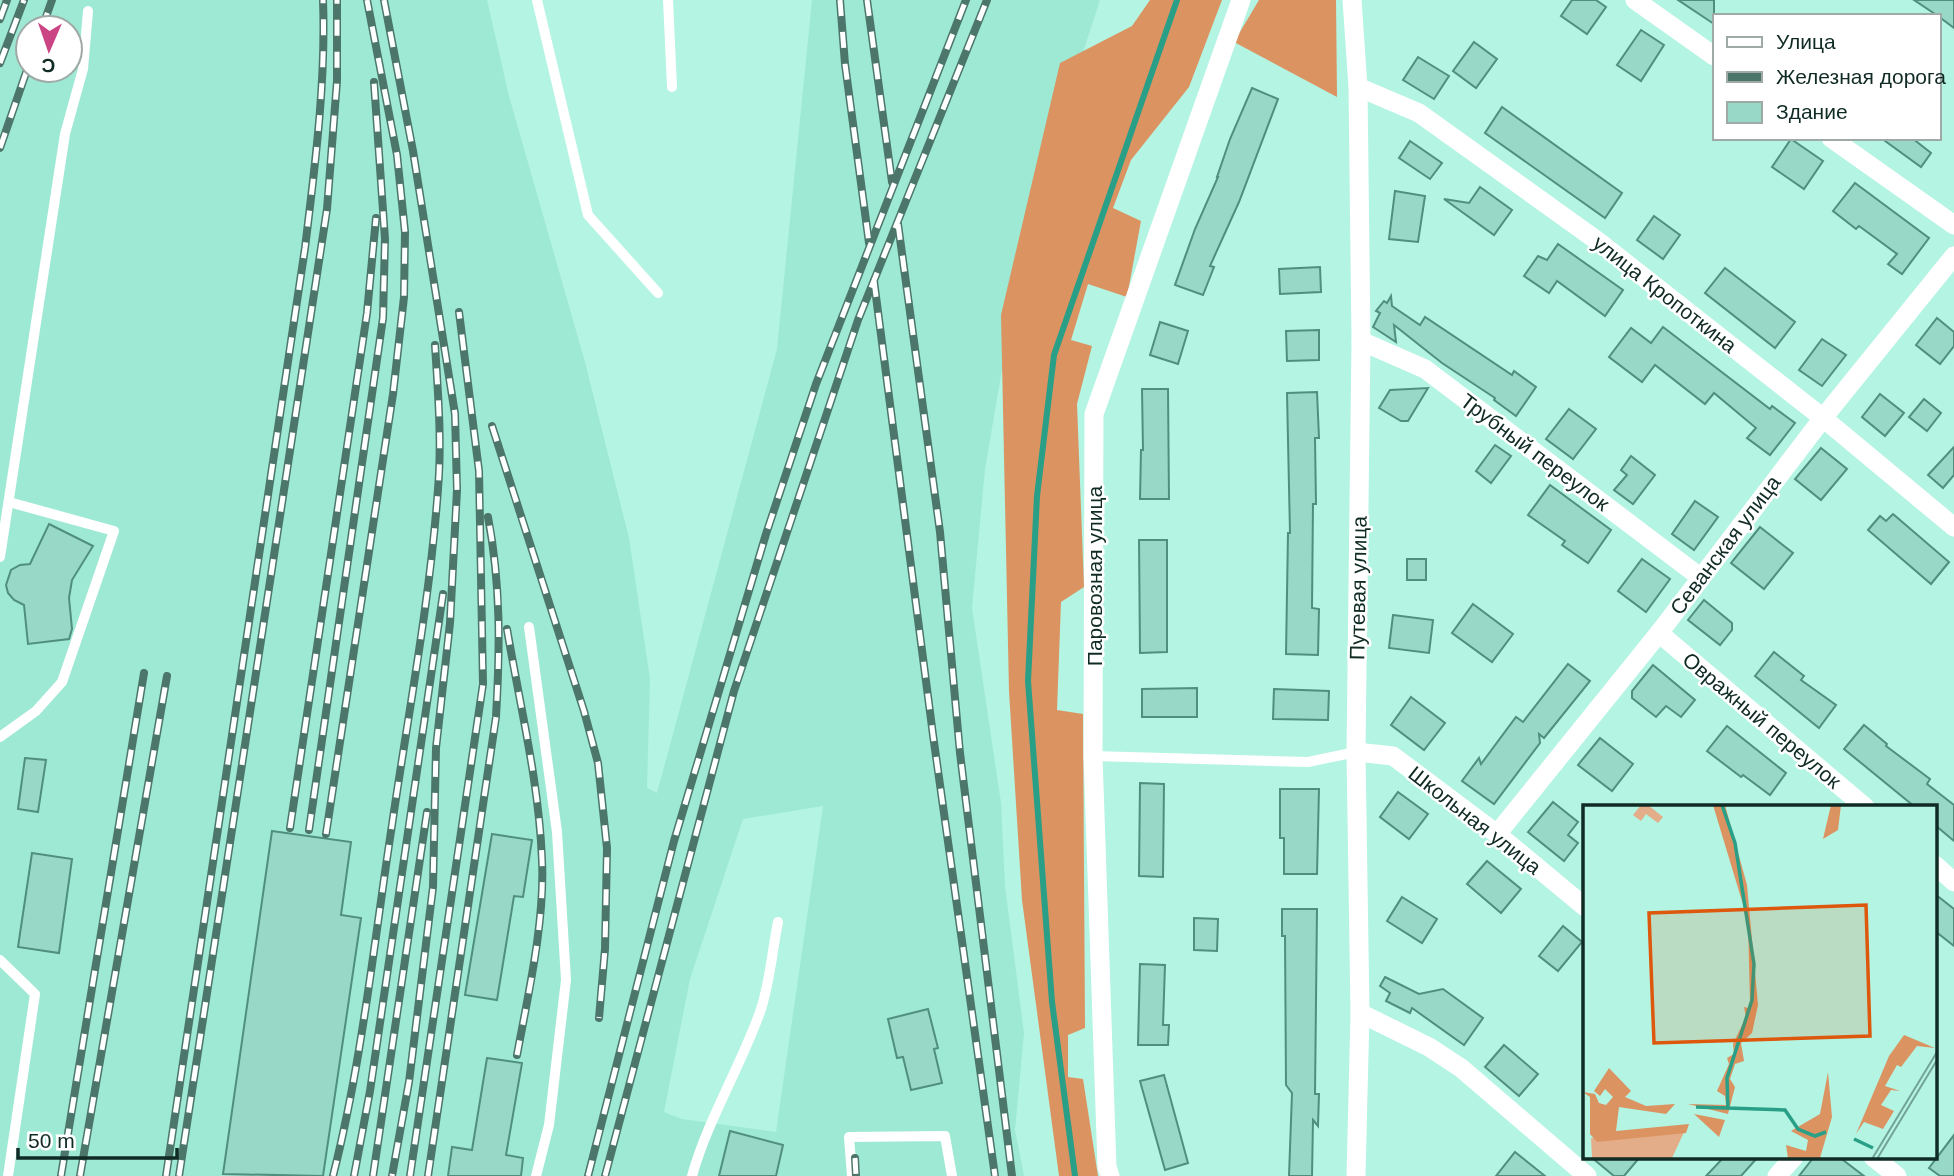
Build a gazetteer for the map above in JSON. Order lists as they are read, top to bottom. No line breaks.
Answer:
{"streets":{"street":["улица Кропоткина","Трубный переулок","Севанская улица","Паровозная улица","Путевая улица","Овражный переулок","Школьная улица"]},"crossings":[["улица Кропоткина","Севанская улица"],["улица Кропоткина","Путевая улица"],["Трубный переулок","Севанская улица"],["Трубный переулок","Путевая улица"],["Севанская улица","Овражный переулок"],["Севанская улица","Школьная улица"],["Путевая улица","Школьная улица"]],"legend":["Улица","Железная дорога","Здание"],"scale_bar":"50 m","north":"bottom"}
